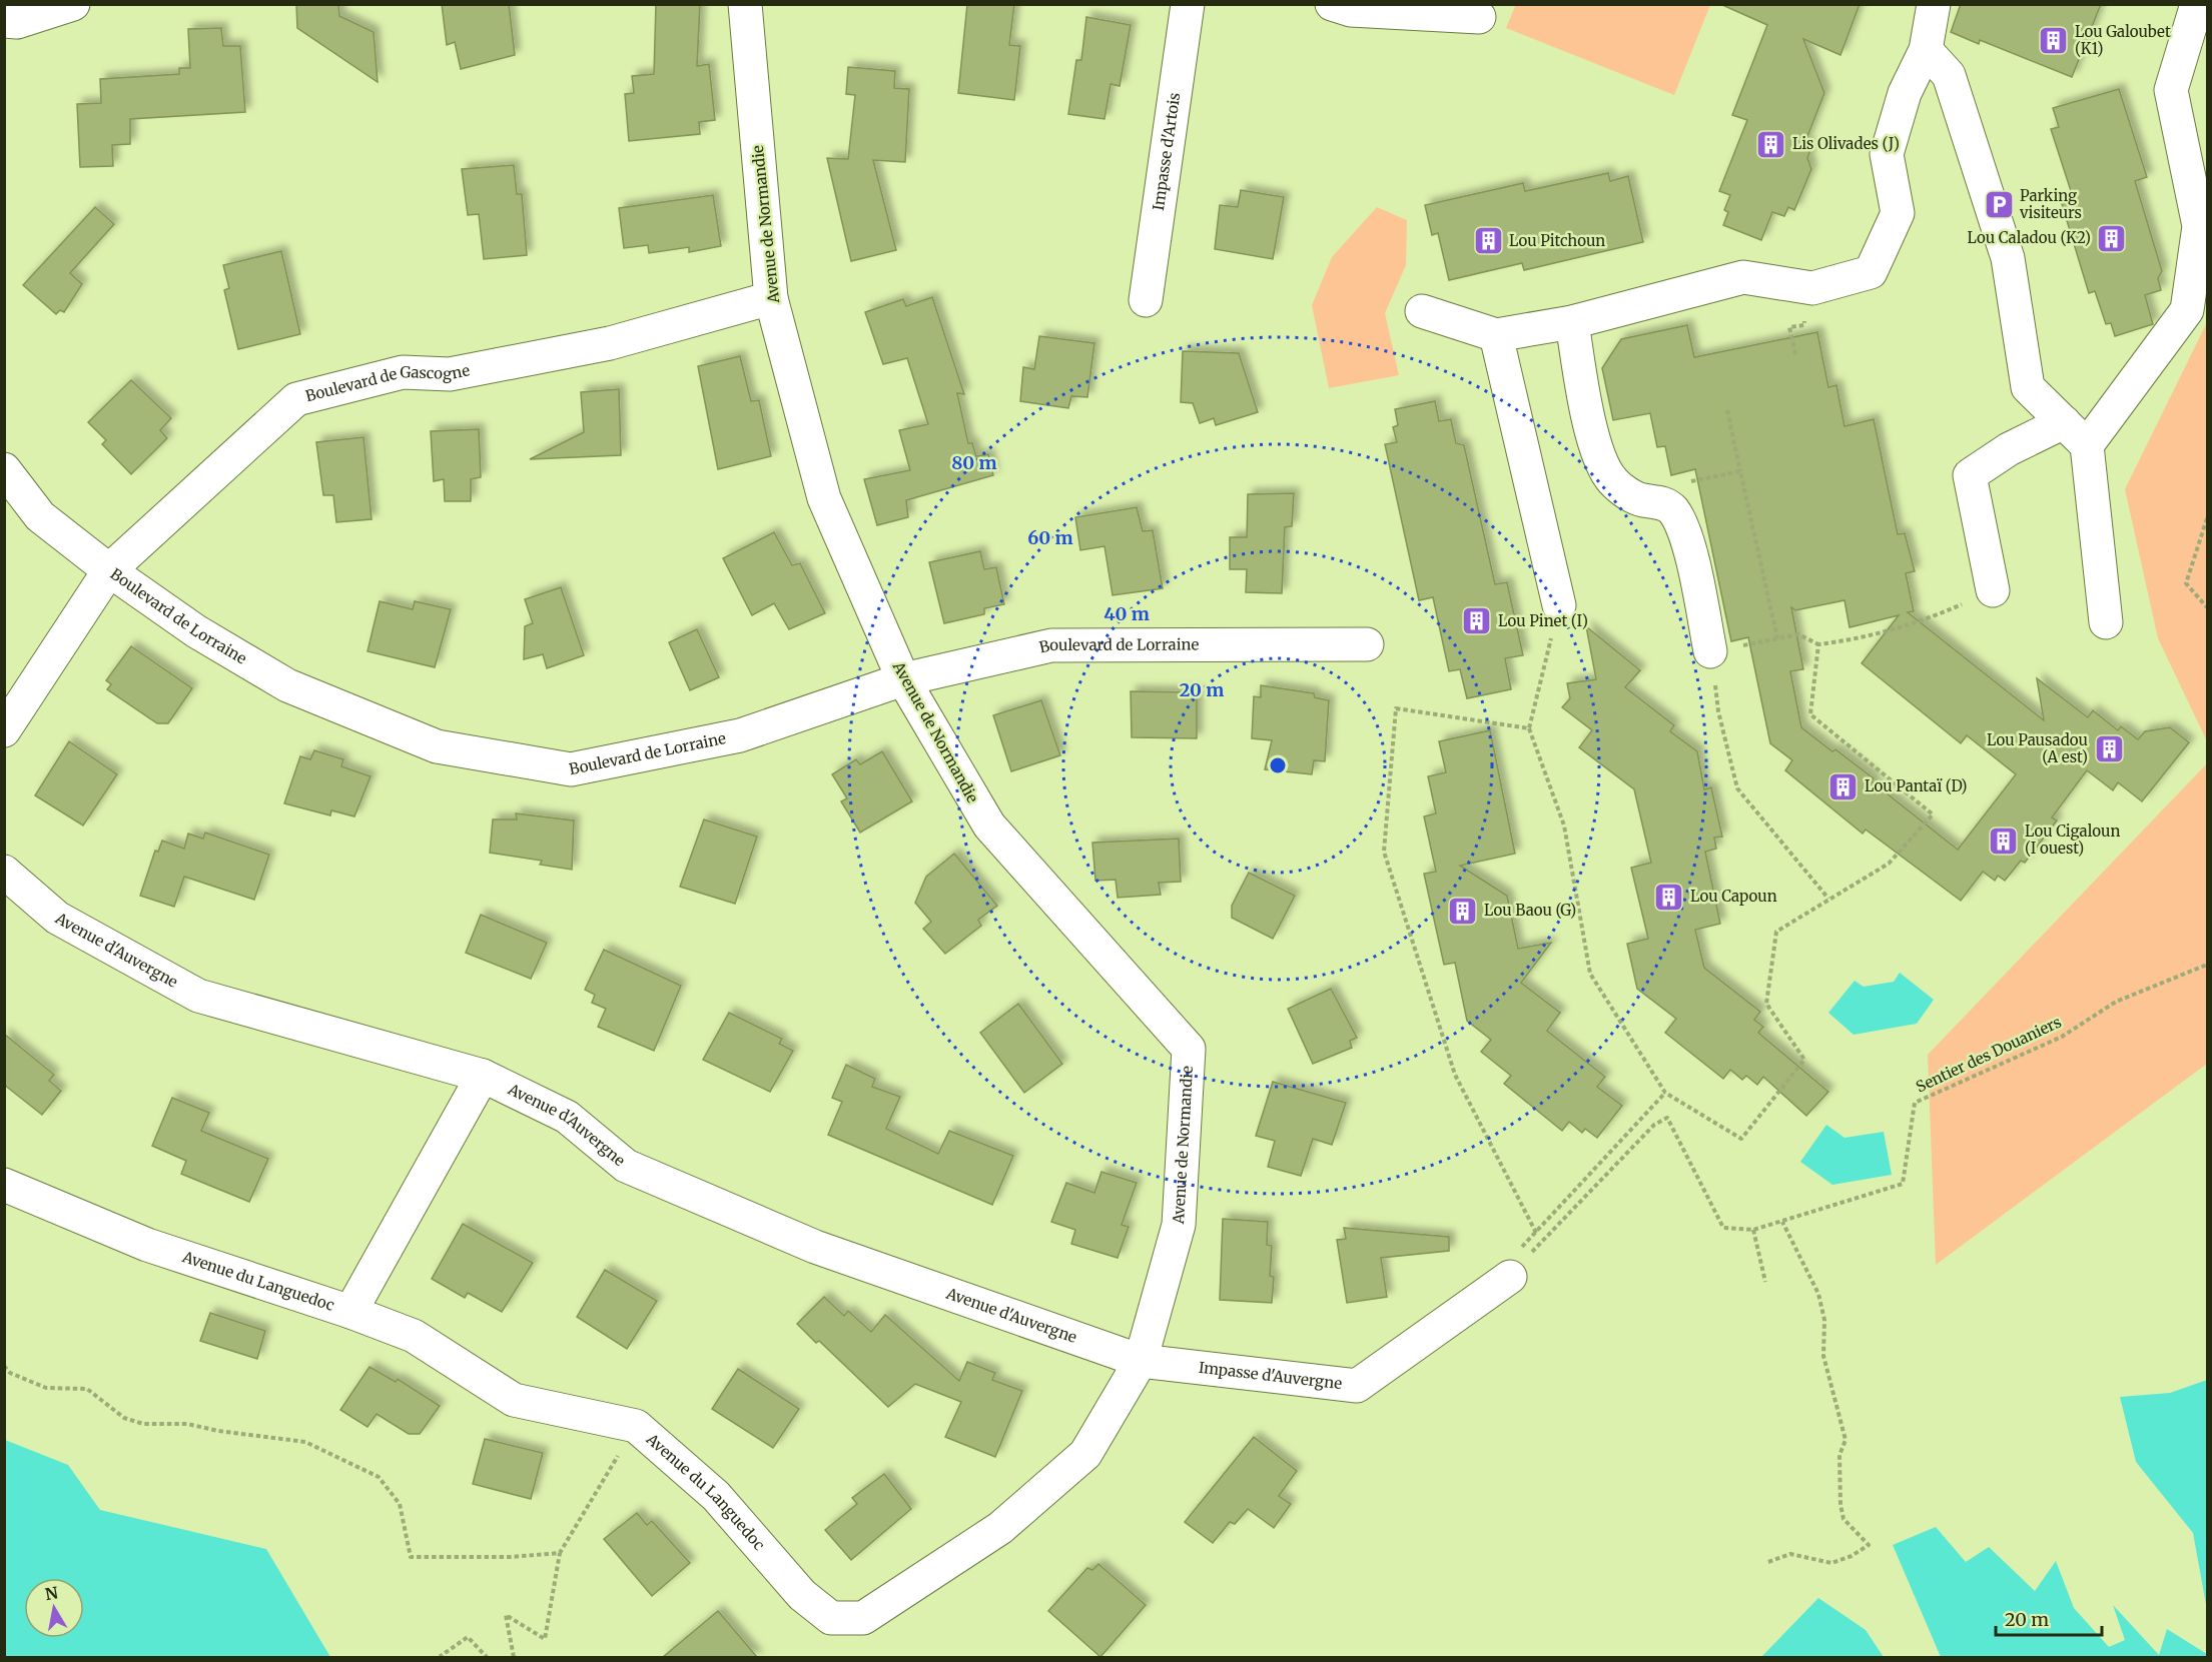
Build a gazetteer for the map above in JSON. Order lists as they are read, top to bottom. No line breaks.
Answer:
{"streets":{"street":["Impasse d'Artois","Avenue de Normandie","Boulevard de Gascogne","Boulevard de Lorraine","Avenue d'Auvergne","Avenue du Languedoc","Impasse d'Auvergne"],"path":["Sentier des Douaniers"]},"crossings":[["Avenue de Normandie","Boulevard de Gascogne"],["Avenue de Normandie","Boulevard de Lorraine"],["Avenue de Normandie","Avenue d'Auvergne"],["Avenue de Normandie","Avenue du Languedoc"],["Avenue de Normandie","Impasse d'Auvergne"],["Boulevard de Gascogne","Boulevard de Lorraine"],["Avenue d'Auvergne","Avenue du Languedoc"],["Avenue d'Auvergne","Impasse d'Auvergne"],["Sentier des Douaniers","Impasse d'Auvergne"],["Avenue du Languedoc","Impasse d'Auvergne"]],"places":{"building":["Lou Galoubet (K1)","Lis Olivades (J)","Lou Caladou (K2)","Lou Pitchoun","Lou Pinet (I)","Lou Pausadou (A est)","Lou Pantaï (D)","Lou Cigaloun (I ouest)","Lou Capoun","Lou Baou (G)"],"parking":["Parking visiteurs"]},"scale_bar":"20 m","north":"top","rings":["80 m","60 m","40 m","20 m"]}
